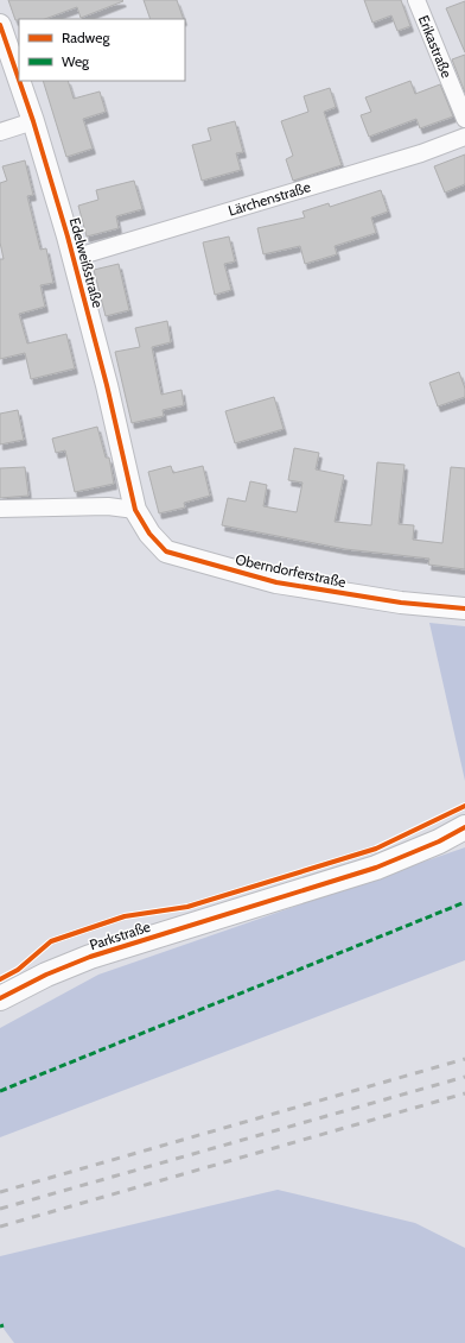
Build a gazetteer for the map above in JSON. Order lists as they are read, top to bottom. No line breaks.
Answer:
{"streets":{"main road":["Parkstraße"],"street":["Erikastraße","Lärchenstraße","Edelweißstraße","Oberndorferstraße"]},"crossings":[["Lärchenstraße","Edelweißstraße"],["Edelweißstraße","Oberndorferstraße"]],"legend":["Radweg","Weg"]}
